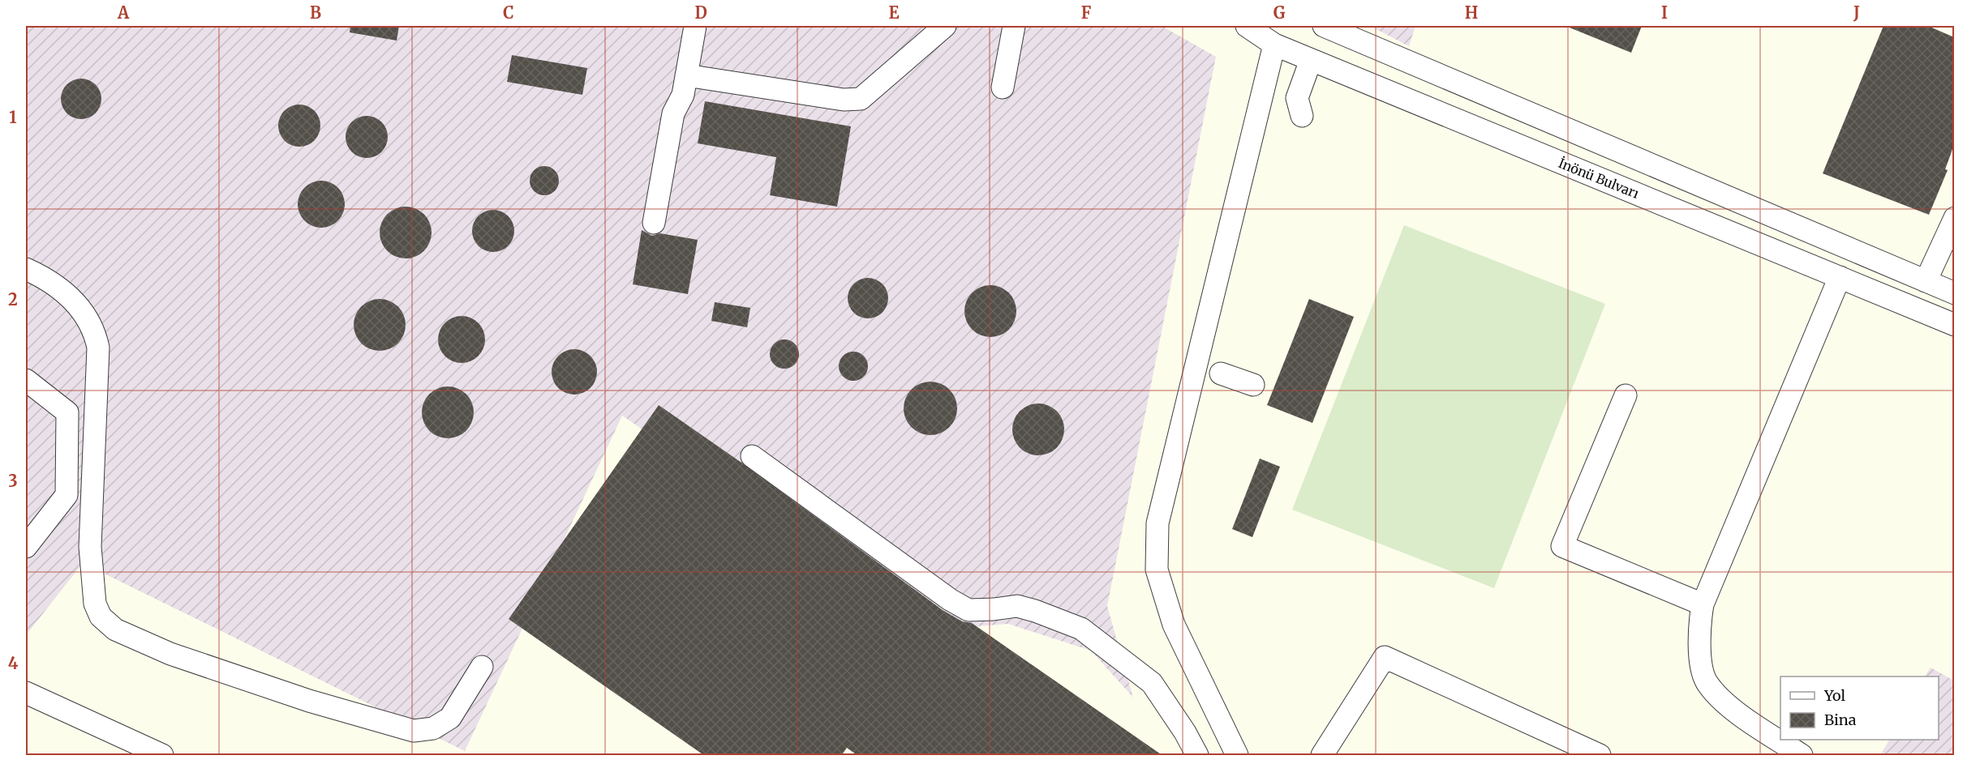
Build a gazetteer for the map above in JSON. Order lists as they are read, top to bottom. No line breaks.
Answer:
{"streets":{"street":["İnönü Bulvarı"]},"legend":["Yol","Bina"],"grid":{"columns":["A","B","C","D","E","F","G","H","I","J"],"rows":["1","2","3","4"]}}
